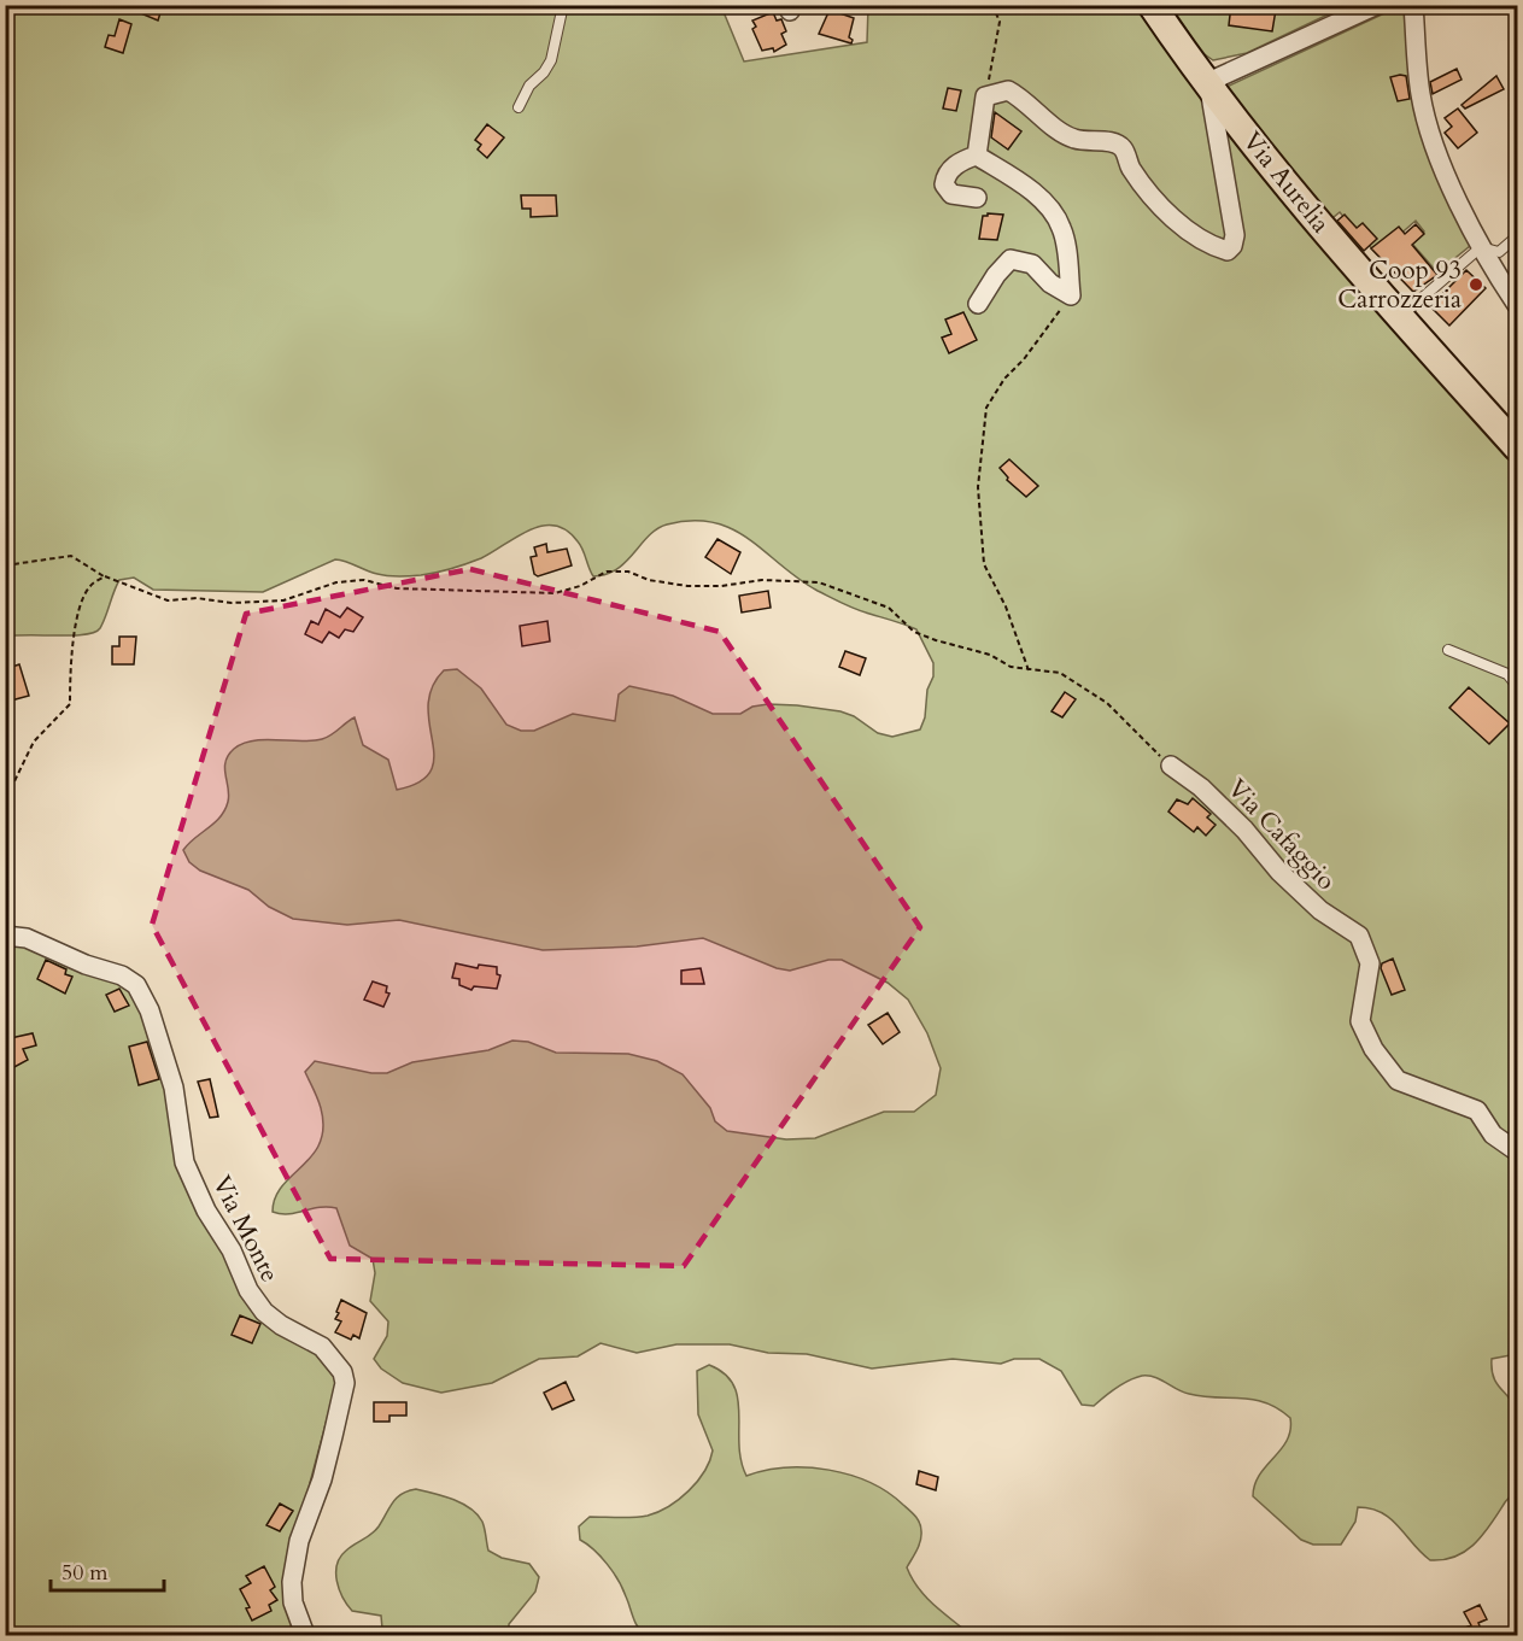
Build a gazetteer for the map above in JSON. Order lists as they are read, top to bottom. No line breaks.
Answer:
{"streets":{"main road":["Via Aurelia"],"street":["Via Cafaggio","Via Monte"]},"places":["Coop 93 Carrozzeria"],"scale_bar":"50 m"}
